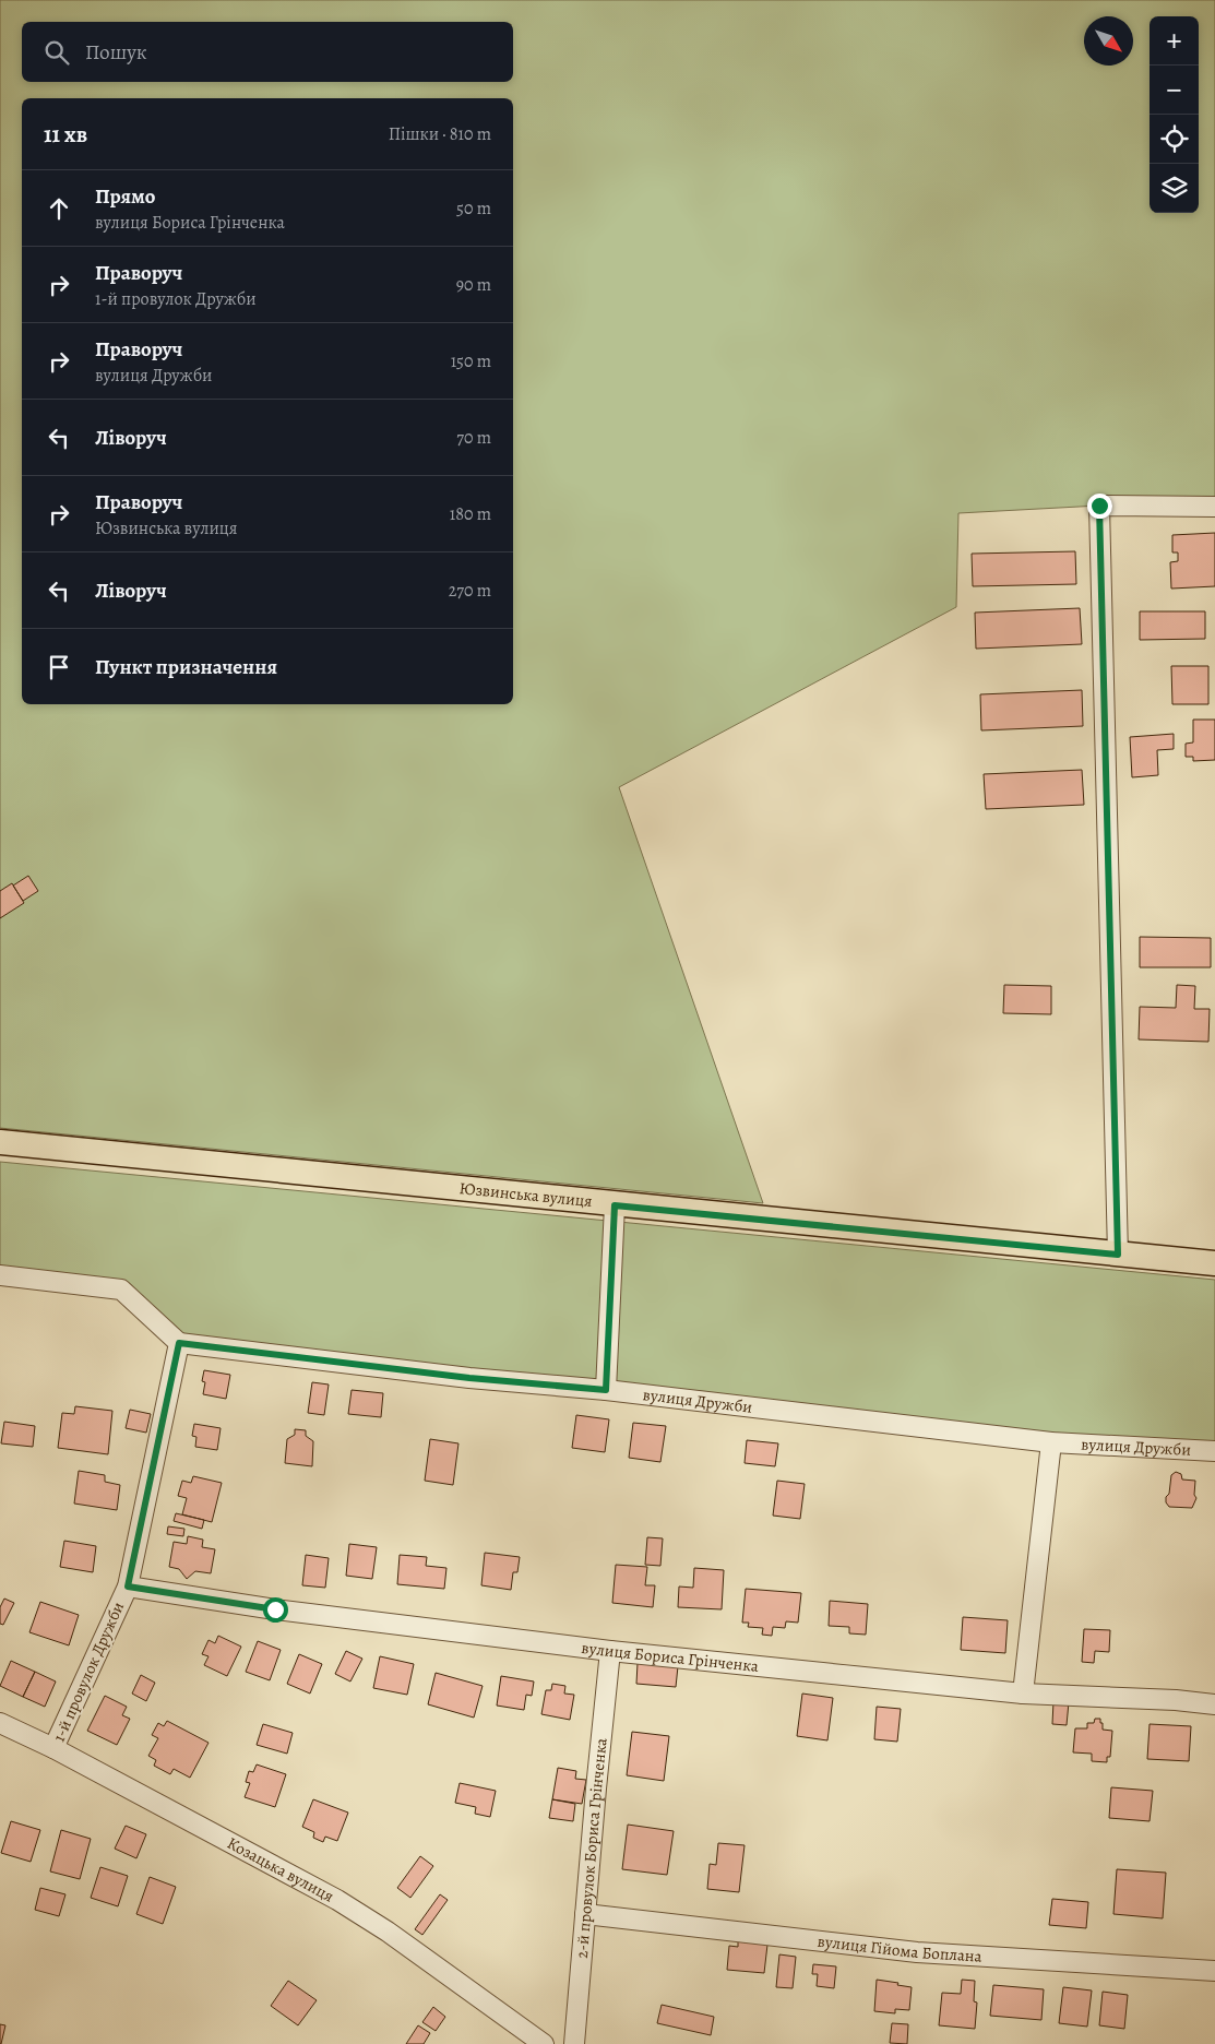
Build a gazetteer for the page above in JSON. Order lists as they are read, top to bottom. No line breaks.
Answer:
{"streets":{"main road":["Юзвинська вулиця"],"street":["вулиця Дружби","вулиця Бориса Грінченка","1-й провулок Дружби","2-й провулок Бориса Грінченка","Козацька вулиця","вулиця Гійома Боплана"]},"crossings":[["вулиця Дружби","1-й провулок Дружби"],["вулиця Бориса Грінченка","1-й провулок Дружби"],["вулиця Бориса Грінченка","2-й провулок Бориса Грінченка"],["1-й провулок Дружби","Козацька вулиця"],["2-й провулок Бориса Грінченка","вулиця Гійома Боплана"]],"north":"bottom right","page":{"map_buttons":["+","−"],"search":"Пошук","heading":["11 хв","Пішки · 810 m"],"list":[["Прямо","вулиця Бориса Грінченка","50 m"],["Праворуч","1-й провулок Дружби","90 m"],["Праворуч","вулиця Дружби","150 m"],["Ліворуч","70 m"],["Праворуч","Юзвинська вулиця","180 m"],["Ліворуч","270 m"],"Пункт призначення"]}}
